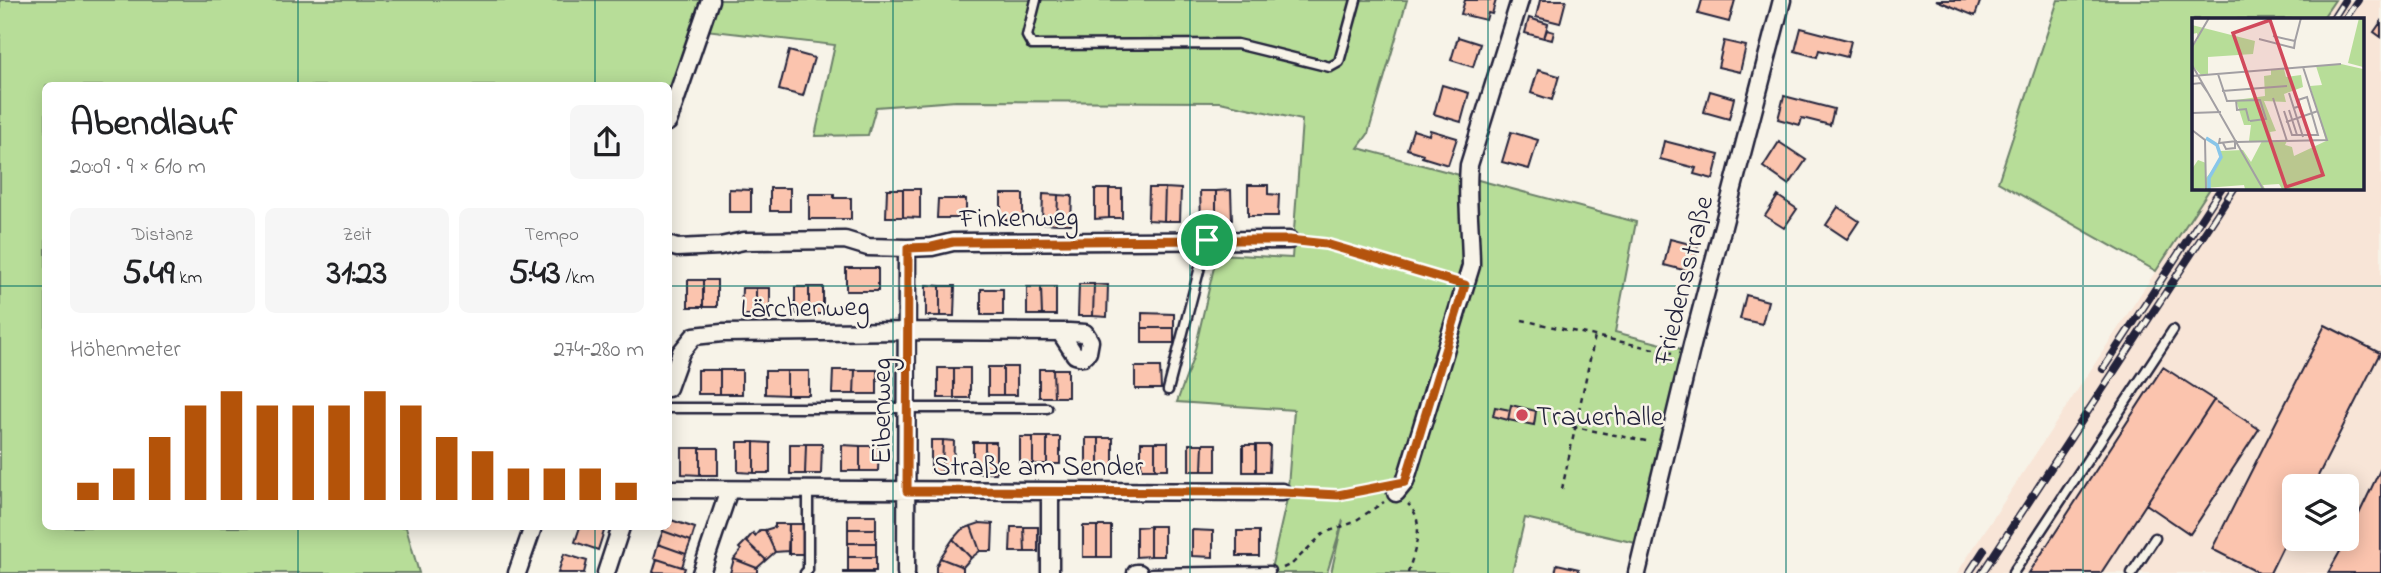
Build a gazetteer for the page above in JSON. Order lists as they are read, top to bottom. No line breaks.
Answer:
{"streets":{"street":["Finkenweg","Friedensstraße","Lärchenweg","Eibenweg","Straße am Sender"]},"crossings":[["Finkenweg","Eibenweg"],["Lärchenweg","Eibenweg"],["Eibenweg","Straße am Sender"]],"places":["Trauerhalle"],"page":{"heading":["Abendlauf","20:09 · 9 × 610 m"],"stats":[["Distanz","5.49 km"],["Zeit","31:23"],["Tempo","5:43 /km"]],"chart":["Höhenmeter","274–280 m"]}}
